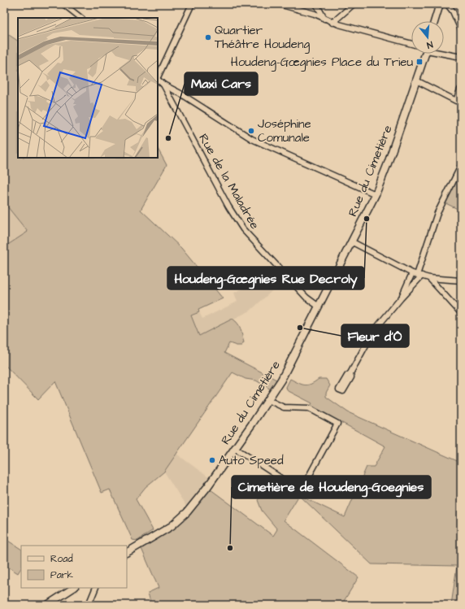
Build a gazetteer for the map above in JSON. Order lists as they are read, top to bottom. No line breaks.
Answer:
{"streets":{"street":["Rue du Cimetière","Rue de la Maladrée"]},"crossings":[["Rue du Cimetière","Rue de la Maladrée"]],"places":{"other":["Quartier Théâtre Houdeng","Joséphine Comunale","Maxi Cars","Houdeng-Gœgnies Rue Decroly","Fleur d'Ô","Auto Speed","Cimetière de Houdeng-Goegnies"],"transit":["Houdeng-Gœgnies Place du Trieu"]},"legend":["Road","Park"],"north":"bottom"}
